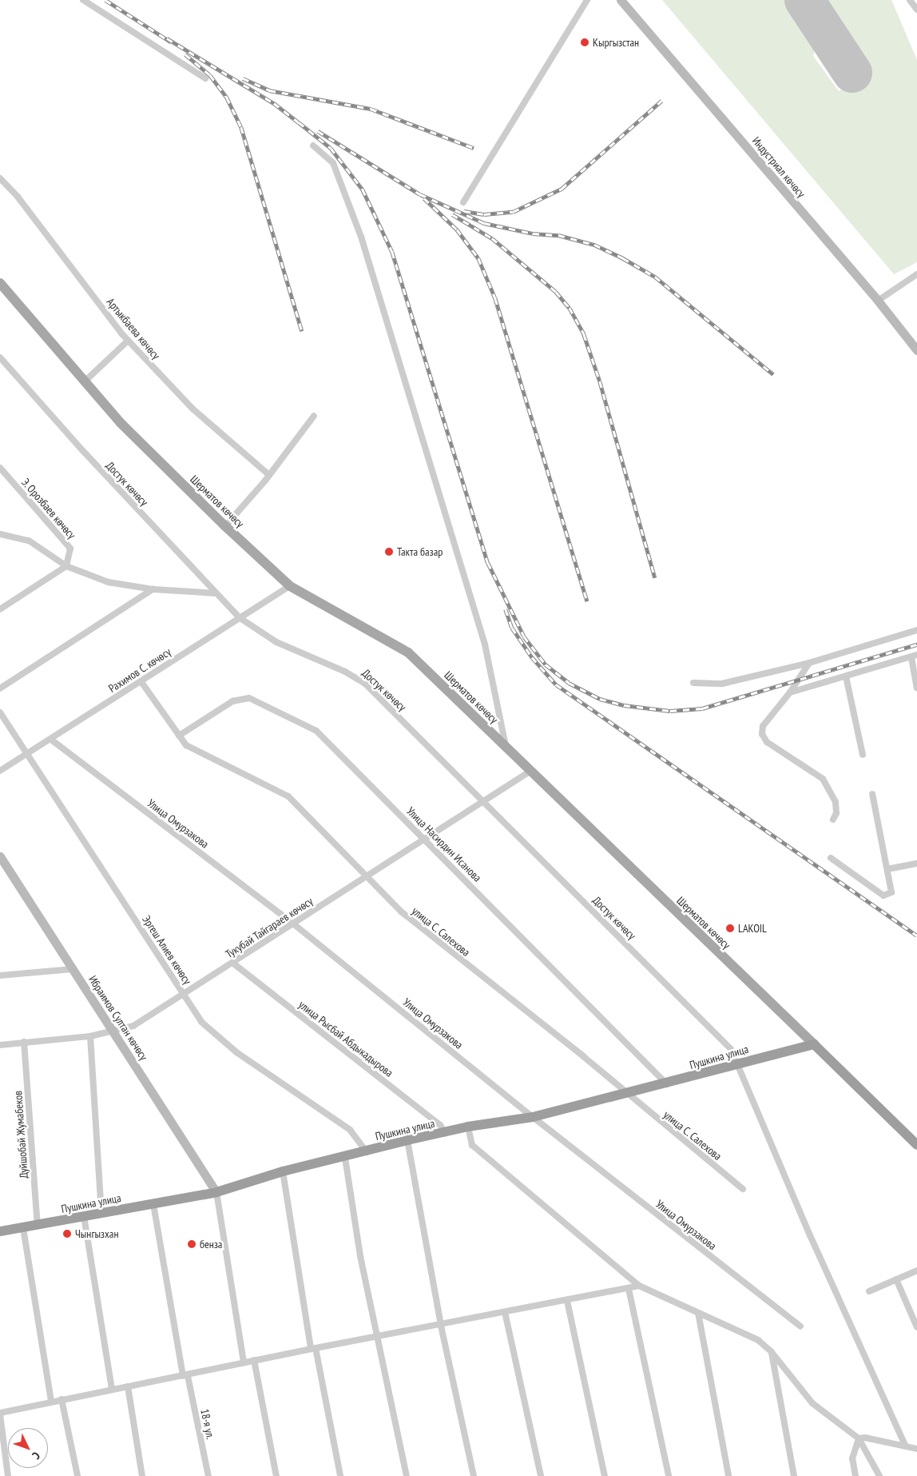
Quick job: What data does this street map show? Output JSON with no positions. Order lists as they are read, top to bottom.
{
  "streets": {
    "highway": ["Шерматов көчөсү", "Пушкина улица"],
    "main road": ["Индустриал көчөсү", "Ибраимов Султан көчөсү"],
    "street": [
      "Артыкбаева көчөсү",
      "Достук көчөсү",
      "Э. Орозбаев көчөсү",
      "Рахимов С. көчөсү",
      "Улица Омурзакова",
      "Улица Насирдин Исанова",
      "Тукубай Тайгараев көчөсү",
      "улица С. Салехова",
      "Эргеш Алиев көчөсү",
      "улица Рысбай Абдыкадырова",
      "Дуйшобай Жумабеков",
      "18-я ул."
    ]
  },
  "crossings": [
    ["Достук көчөсү", "Рахимов С. көчөсү"],
    ["Достук көчөсү", "Тукубай Тайгараев көчөсү"],
    ["Достук көчөсү", "Пушкина улица"],
    ["Шерматов көчөсү", "Рахимов С. көчөсү"],
    ["Шерматов көчөсү", "Тукубай Тайгараев көчөсү"],
    ["Шерматов көчөсү", "Пушкина улица"],
    ["Рахимов С. көчөсү", "Улица Омурзакова"],
    ["Рахимов С. көчөсү", "улица С. Салехова"],
    ["Рахимов С. көчөсү", "Эргеш Алиев көчөсү"],
    ["Улица Омурзакова", "Тукубай Тайгараев көчөсү"],
    ["Улица Омурзакова", "Пушкина улица"],
    ["Улица Насирдин Исанова", "Тукубай Тайгараев көчөсү"],
    ["Улица Насирдин Исанова", "улица С. Салехова"],
    ["Улица Насирдин Исанова", "Пушкина улица"],
    ["Тукубай Тайгараев көчөсү", "улица С. Салехова"],
    ["Тукубай Тайгараев көчөсү", "Эргеш Алиев көчөсү"],
    ["Тукубай Тайгараев көчөсү", "Ибраимов Султан көчөсү"],
    ["Тукубай Тайгараев көчөсү", "улица Рысбай Абдыкадырова"],
    ["Тукубай Тайгараев көчөсү", "Дуйшобай Жумабеков"],
    ["улица С. Салехова", "Пушкина улица"],
    ["Эргеш Алиев көчөсү", "Пушкина улица"],
    ["Ибраимов Султан көчөсү", "Пушкина улица"],
    ["улица Рысбай Абдыкадырова", "Пушкина улица"],
    ["Пушкина улица", "Дуйшобай Жумабеков"],
    ["Пушкина улица", "18-я ул."]
  ],
  "places": [
    "Кыргызстан",
    "Такта базар",
    "LAKOIL",
    "Чынгызхан",
    "бенза"
  ],
  "north": "bottom right"
}
